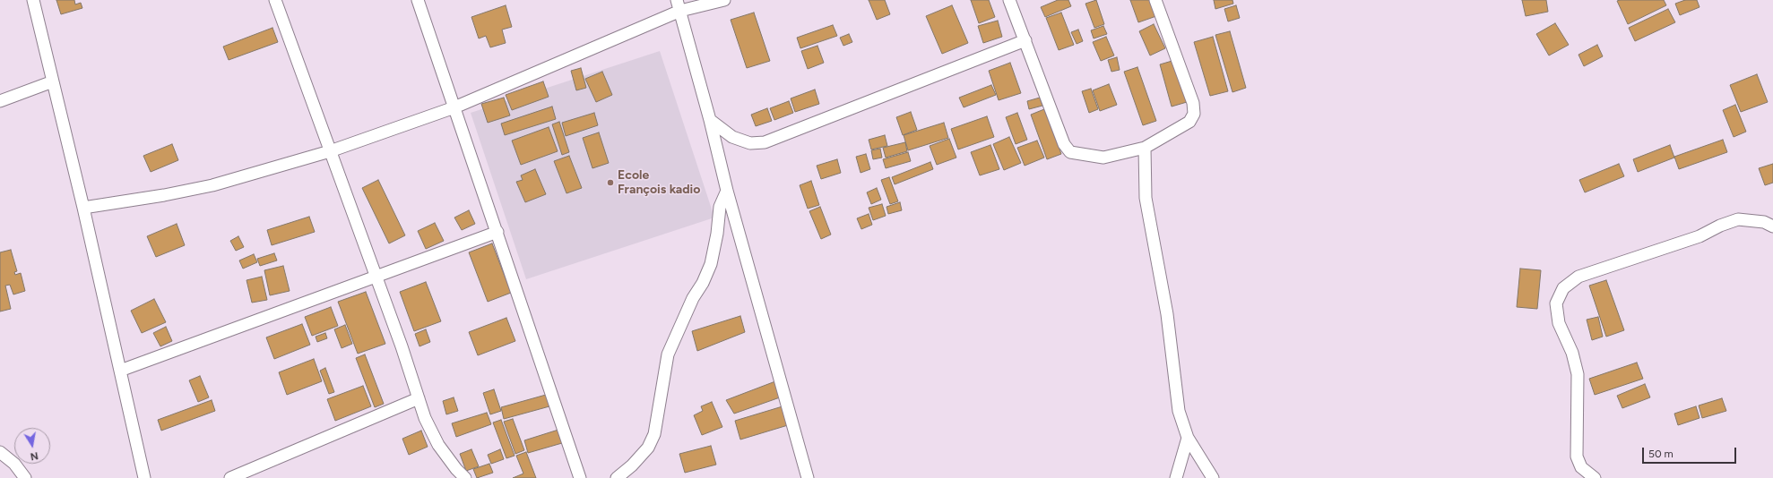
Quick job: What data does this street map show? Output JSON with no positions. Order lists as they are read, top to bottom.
{
  "places": ["Ecole François kadio"],
  "scale_bar": "50 m",
  "north": "bottom"
}
